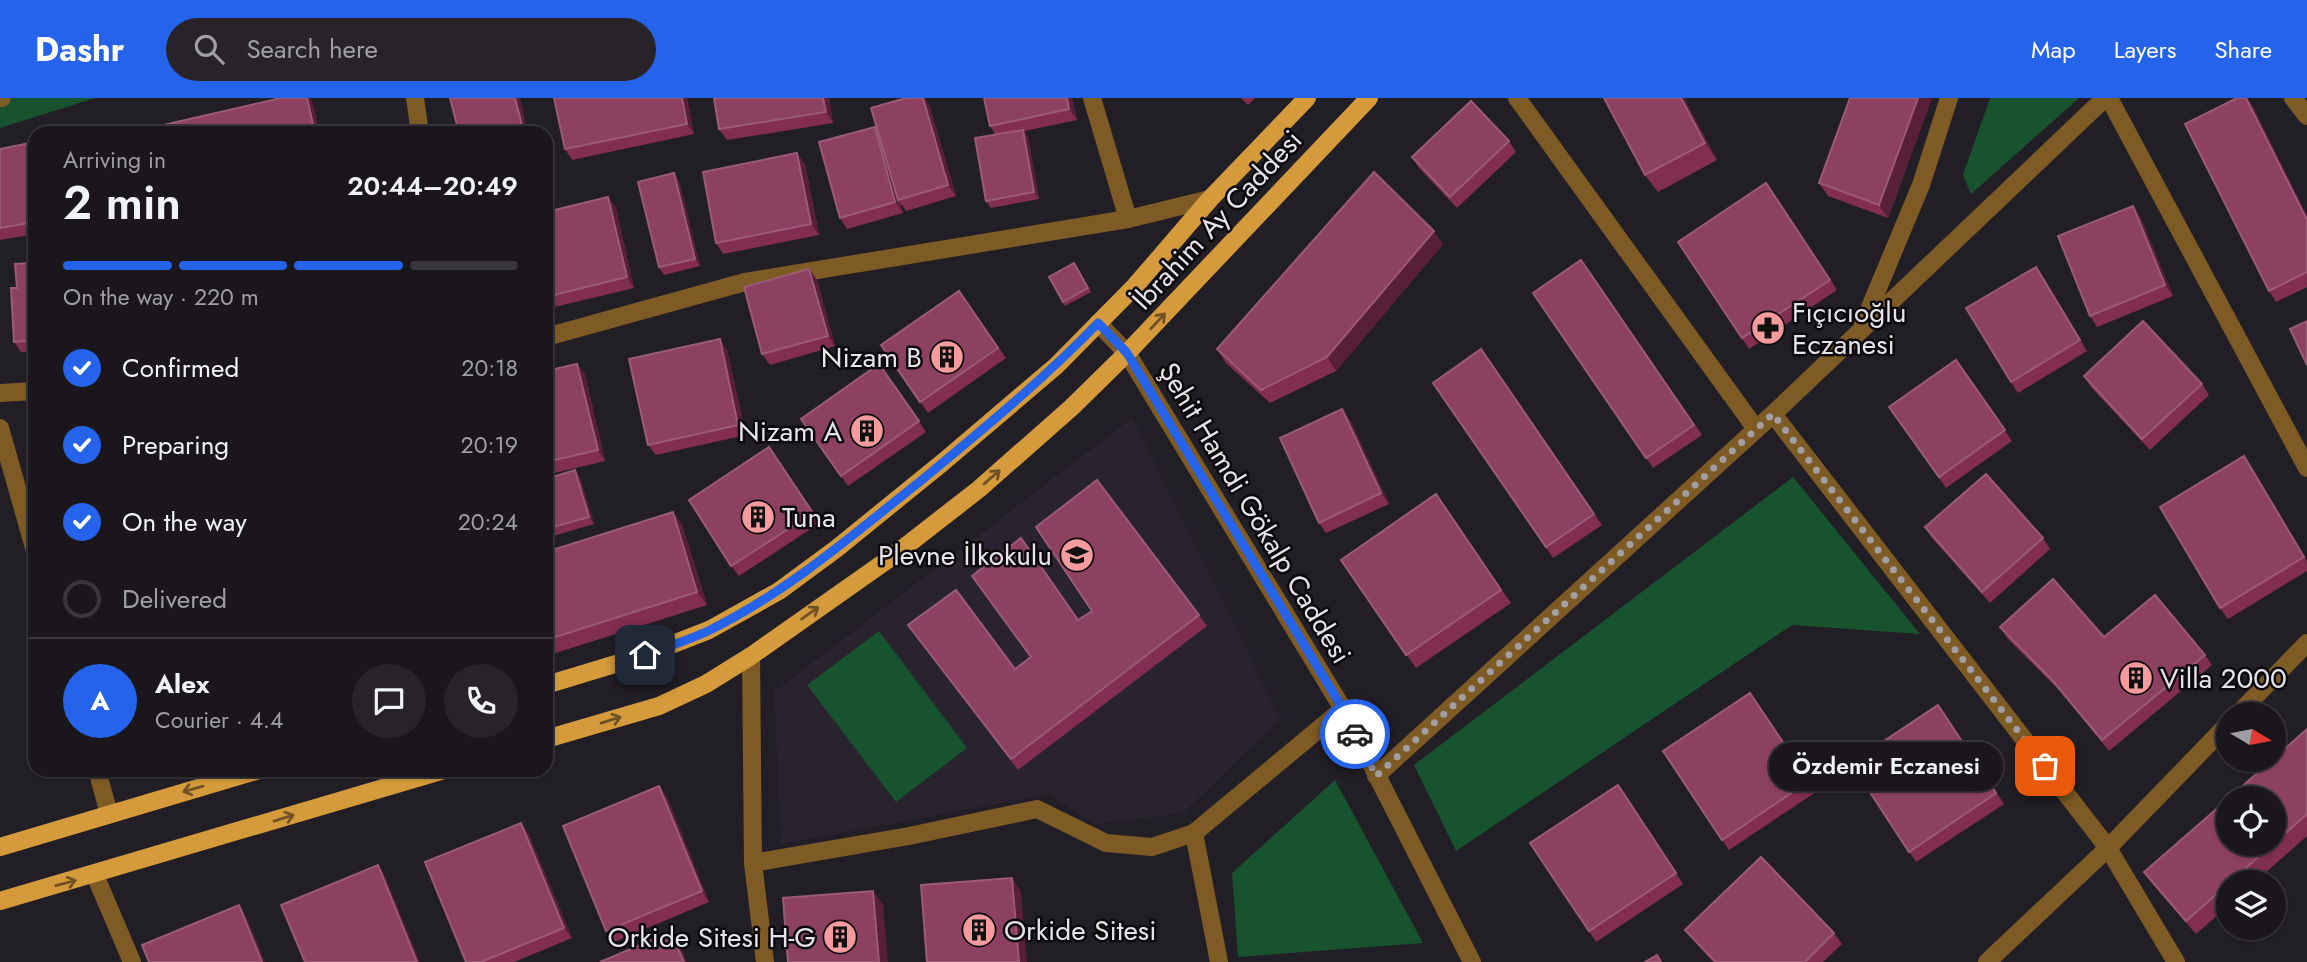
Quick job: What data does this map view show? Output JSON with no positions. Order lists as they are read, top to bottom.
{
  "streets": {
    "main road": ["İbrahim Ay Caddesi"],
    "street": ["Şehit Hamdi Gökalp Caddesi"]
  },
  "crossings": [
    ["İbrahim Ay Caddesi", "Şehit Hamdi Gökalp Caddesi"]
  ],
  "places": {
    "pharmacy": ["Fıçıcıoğlu Eczanesi"],
    "building": [
      "Nizam B",
      "Nizam A",
      "Tuna",
      "Villa 2000",
      "Orkide Sitesi",
      "Orkide Sitesi H-G"
    ],
    "school or university": ["Plevne İlkokulu"],
    "other": ["Özdemir Eczanesi"]
  },
  "north": "right",
  "page": {
    "header": "Dashr",
    "search": "Search here",
    "nav": ["Map", "Layers", "Share"],
    "heading": ["2 min", "Arriving in", "20:44–20:49"],
    "panel": ["Alex", "Courier · 4.4"],
    "bar": "On the way · 220 m",
    "list": [
      ["Confirmed", "20:18"],
      ["Preparing", "20:19"],
      ["On the way", "20:24"],
      "Delivered"
    ],
    "round": "A",
    "bubble": "Özdemir Eczanesi"
  }
}
